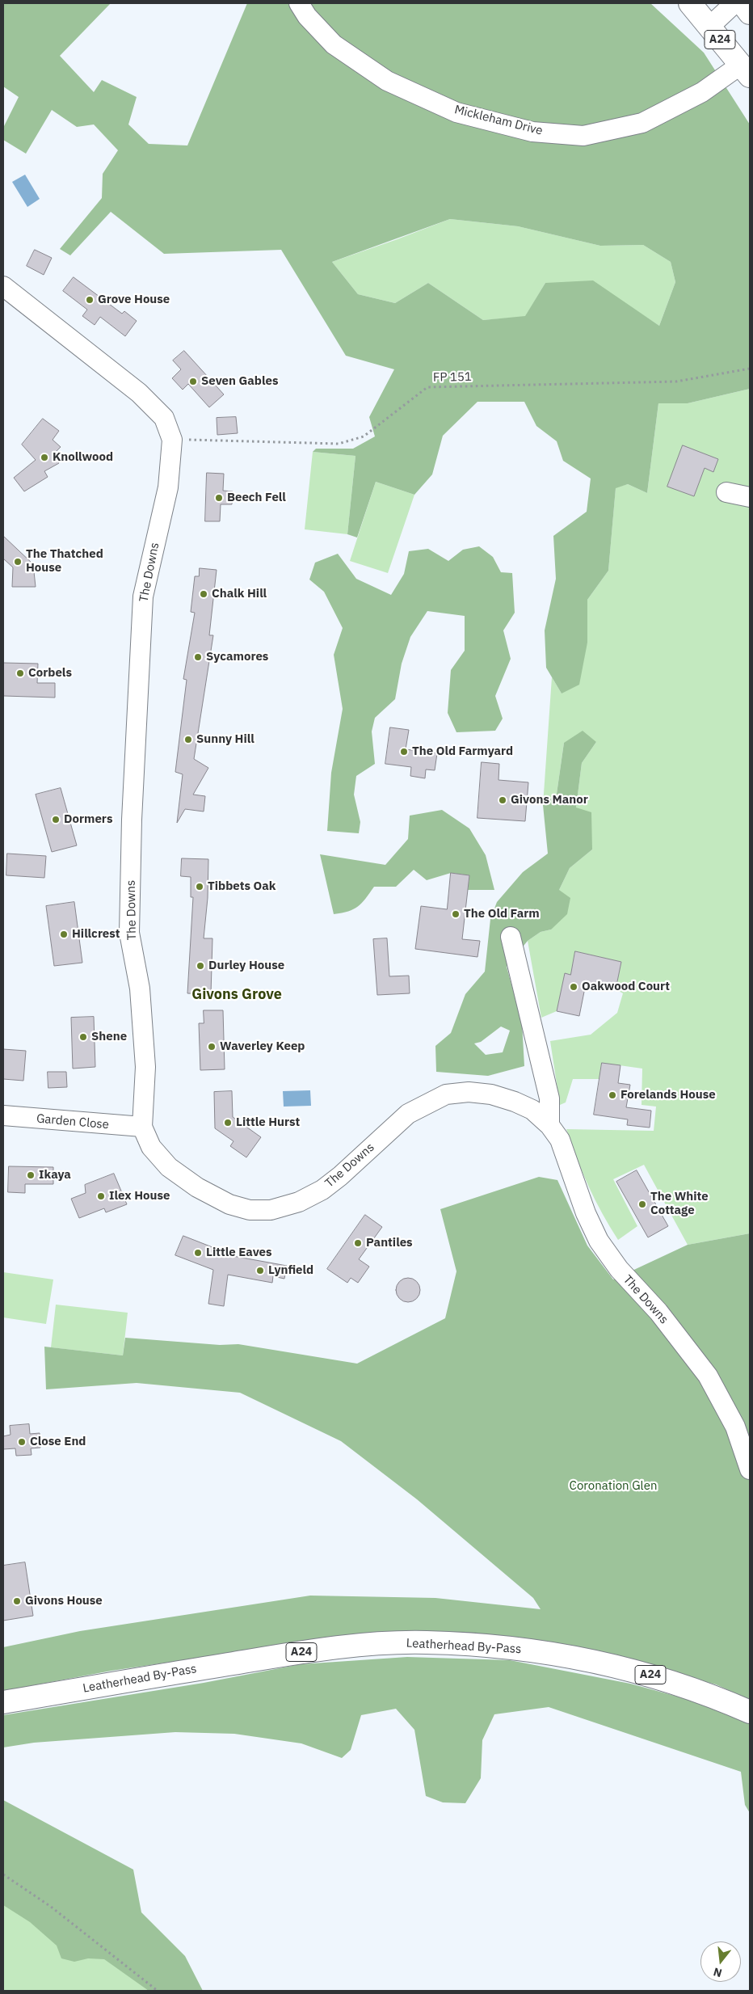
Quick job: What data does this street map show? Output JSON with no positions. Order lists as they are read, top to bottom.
{
  "streets": {
    "highway": ["A24", "Leatherhead By-Pass"],
    "street": ["Mickleham Drive", "The Downs", "Garden Close"],
    "path": ["FP 151"]
  },
  "crossings": [
    ["A24", "Mickleham Drive"],
    ["FP 151", "The Downs"],
    ["The Downs", "Garden Close"]
  ],
  "districts": ["Givons Grove"],
  "parks": ["Coronation Glen"],
  "places": [
    "Grove House",
    "Seven Gables",
    "Knollwood",
    "Beech Fell",
    "The Thatched House",
    "Chalk Hill",
    "Sycamores",
    "Corbels",
    "Sunny Hill",
    "The Old Farmyard",
    "Givons Manor",
    "Dormers",
    "Tibbets Oak",
    "The Old Farm",
    "Hillcrest",
    "Durley House",
    "Oakwood Court",
    "Shene",
    "Waverley Keep",
    "Forelands House",
    "Little Hurst",
    "Ikaya",
    "Ilex House",
    "The White Cottage",
    "Pantiles",
    "Little Eaves",
    "Lynfield",
    "Close End",
    "Givons House"
  ],
  "north": "bottom"
}
